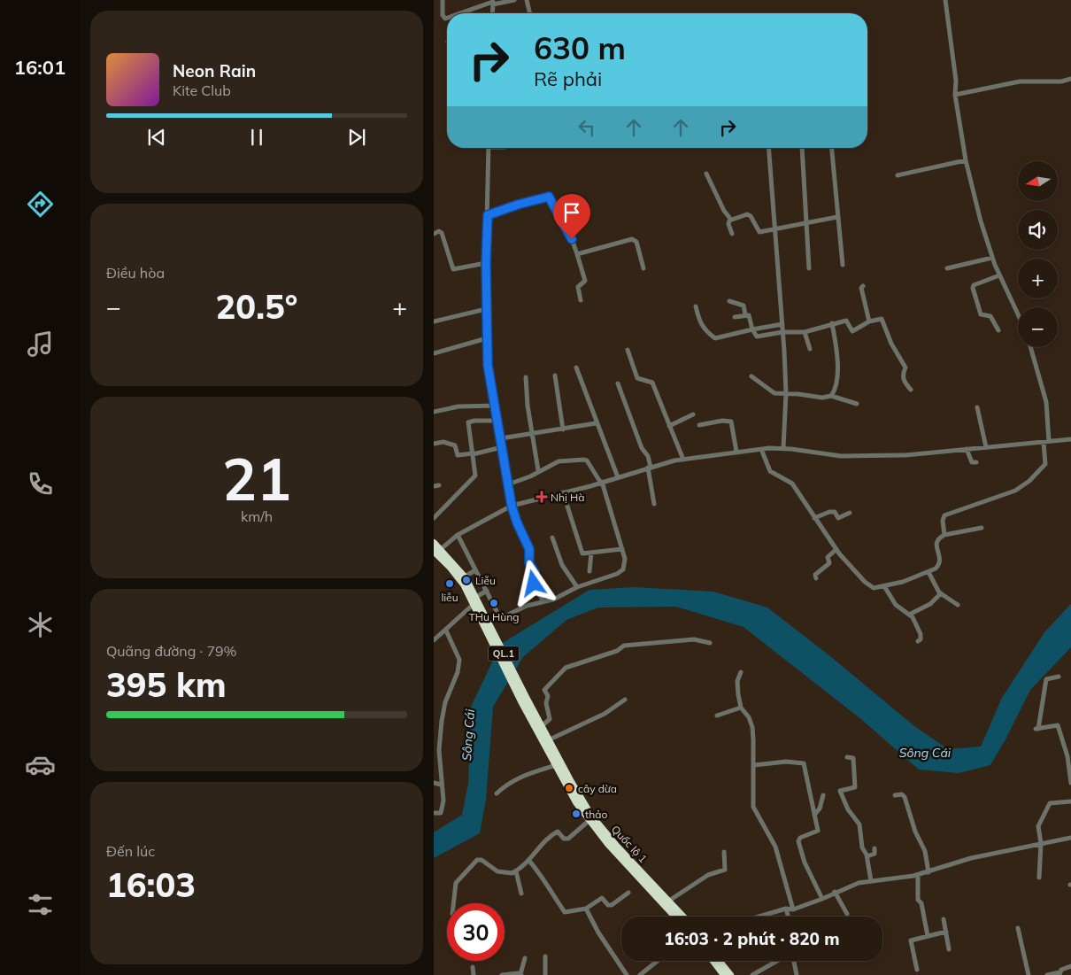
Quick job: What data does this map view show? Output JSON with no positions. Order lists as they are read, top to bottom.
{
  "streets": {
    "highway": ["QL.1", "Quốc lộ 1"]
  },
  "crossings": [
    ["QL.1", "Quốc lộ 1"]
  ],
  "water": ["Sông Cái"],
  "places": {
    "health": ["Nhị Hà"],
    "other": [
      "Liễu",
      "liễu",
      "THu Hùng",
      "cây dừa",
      "thảo"
    ]
  },
  "north": "left",
  "page": {
    "tabs": "16:01",
    "turn": ["630 m", "Rẽ phải"],
    "song": ["Neon Rain", "Kite Club"],
    "map_buttons": ["+", "−"],
    "tile": [
      "Điều hòa",
      ["21", "km/h"],
      ["Quãng đường · 79%", "395 km"],
      ["Đến lúc", "16:03"]
    ],
    "heat": ["−", "20.5°", "+"],
    "limit": "30",
    "trip": "16:03 · 2 phút · 820 m"
  }
}
